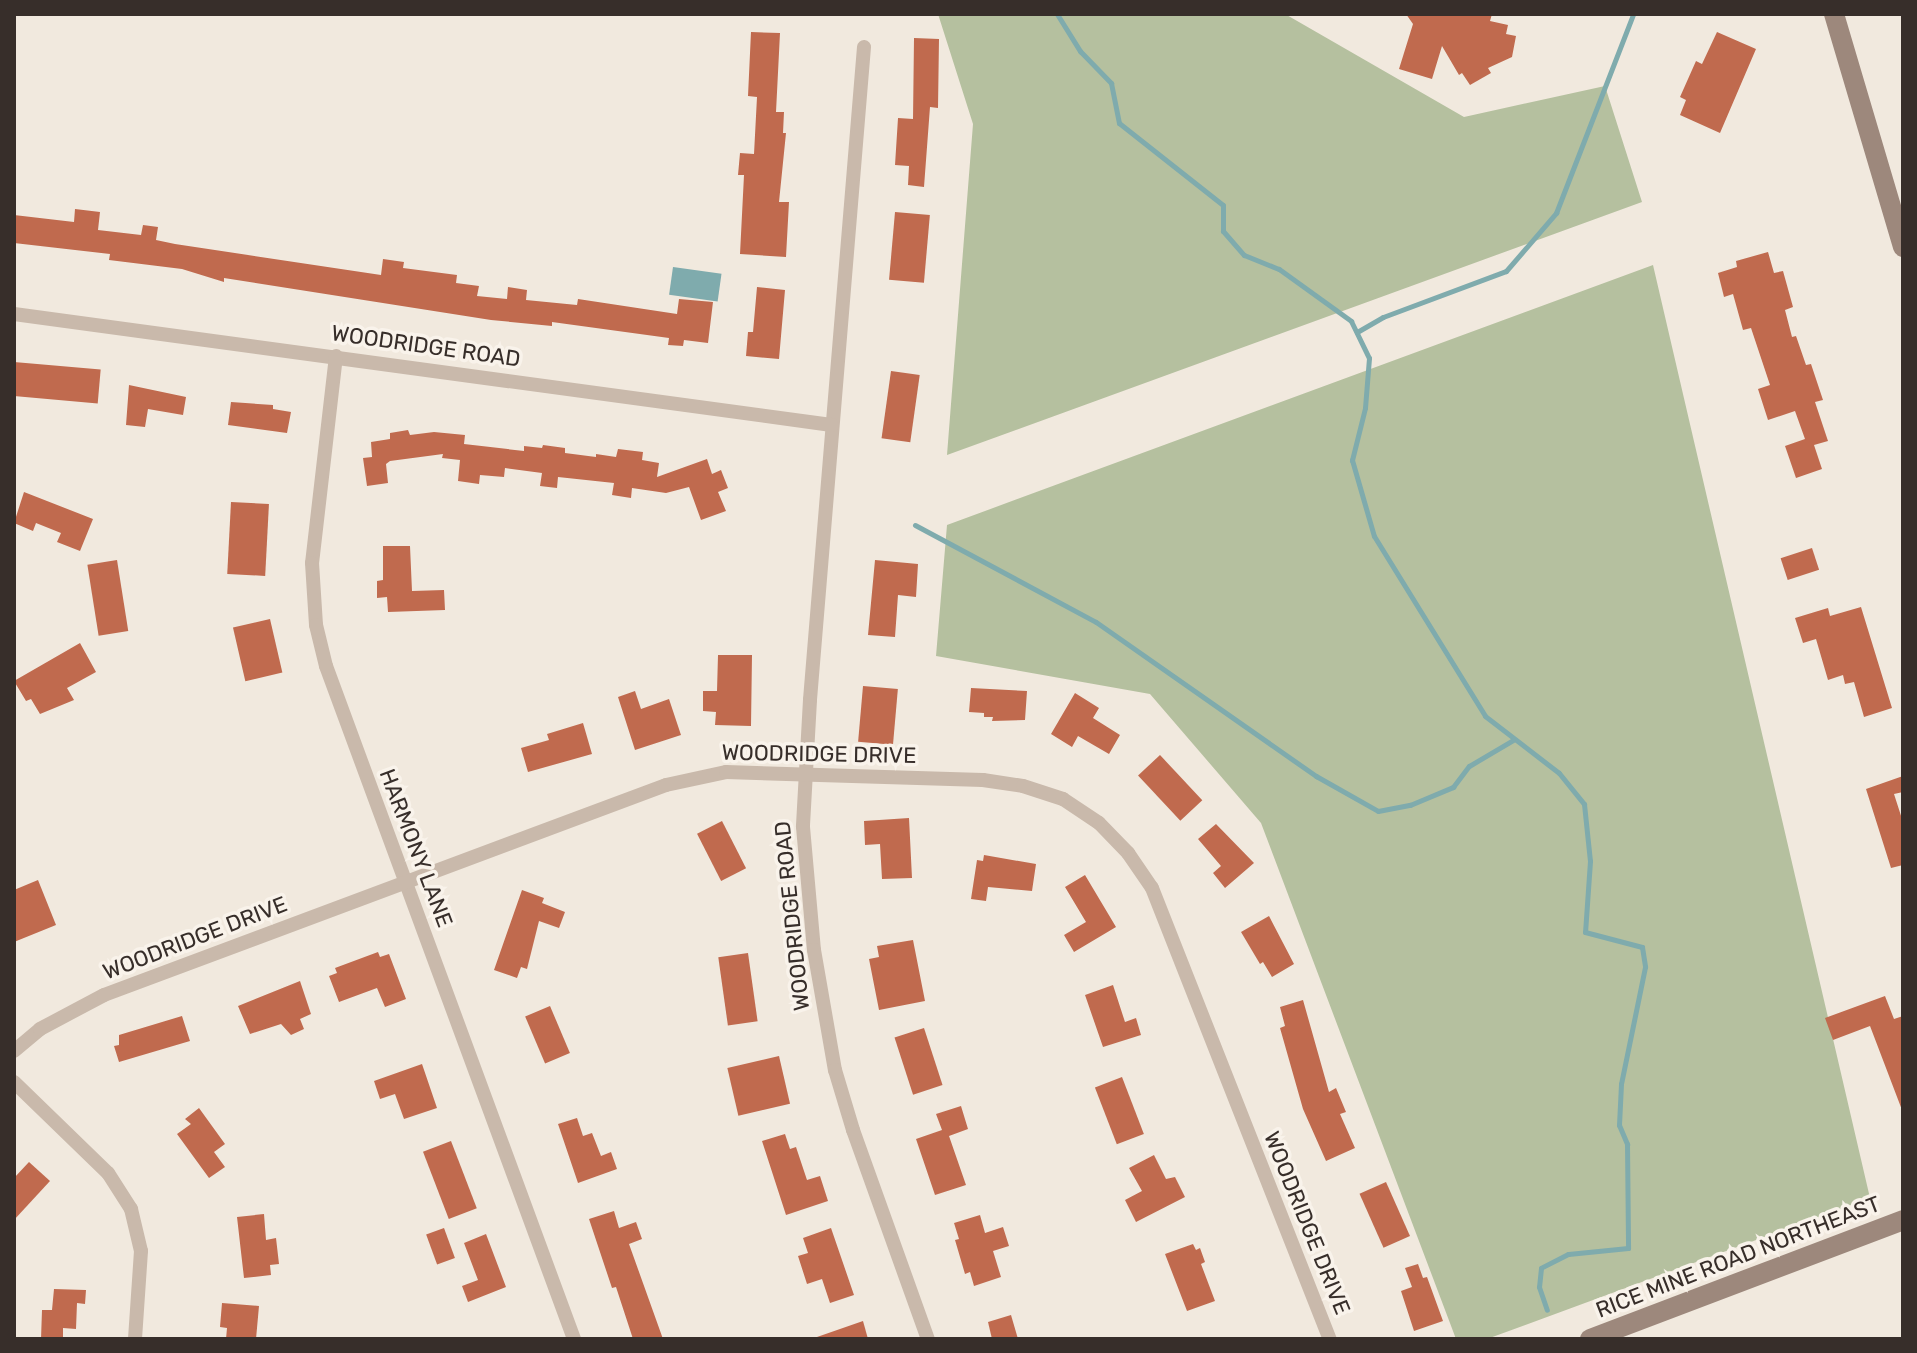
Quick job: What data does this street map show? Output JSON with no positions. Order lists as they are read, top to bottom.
{
  "streets": {
    "main road": ["RICE MINE ROAD NORTHEAST"],
    "street": ["WOODRIDGE ROAD", "WOODRIDGE DRIVE", "HARMONY LANE"]
  },
  "crossings": [
    ["WOODRIDGE ROAD", "WOODRIDGE DRIVE"],
    ["WOODRIDGE ROAD", "HARMONY LANE"],
    ["WOODRIDGE DRIVE", "HARMONY LANE"]
  ]
}
